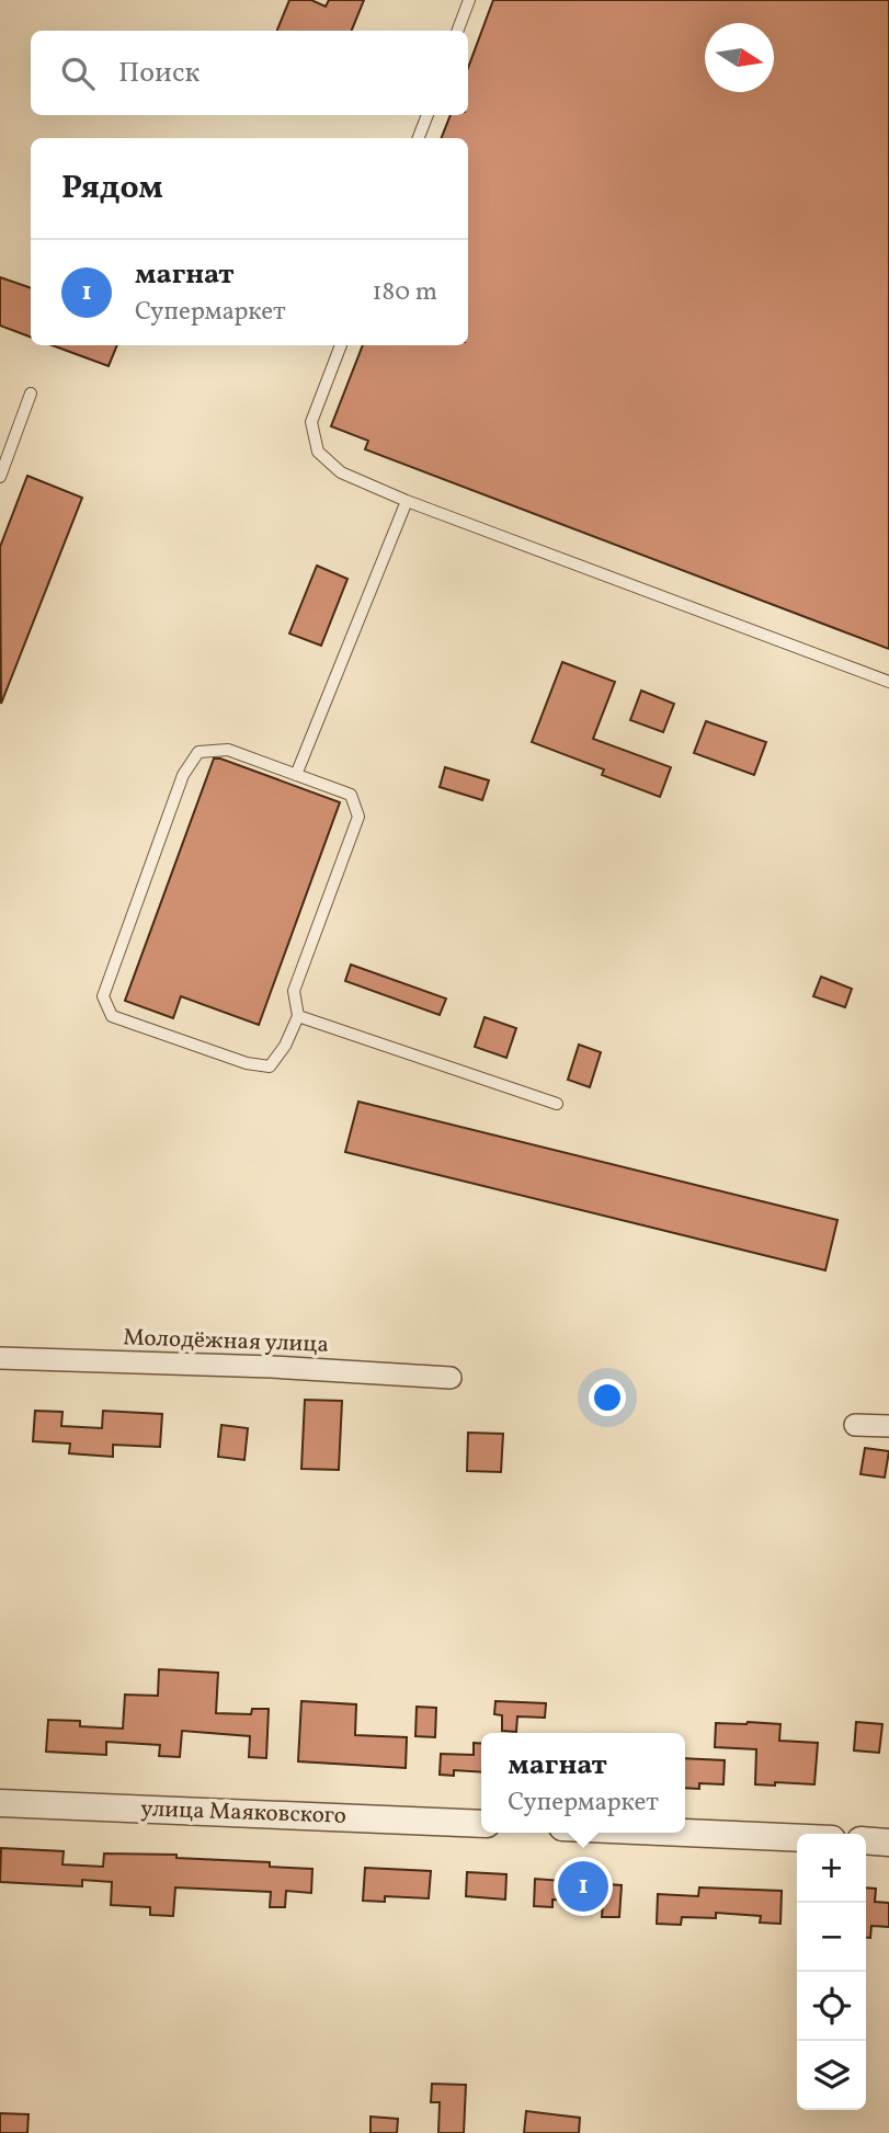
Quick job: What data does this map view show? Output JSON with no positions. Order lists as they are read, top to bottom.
{
  "streets": {
    "street": ["Молодёжная улица", "улица Маяковского"]
  },
  "north": "right",
  "page": {
    "search": "Поиск",
    "heading": "Рядом",
    "list": [
      {
        "mark": "1",
        "name": "магнат",
        "note": "Супермаркет",
        "value": "180 m"
      }
    ],
    "popup": ["магнат", "Супермаркет"],
    "map_buttons": ["+", "−"],
    "pins": "1"
  }
}
